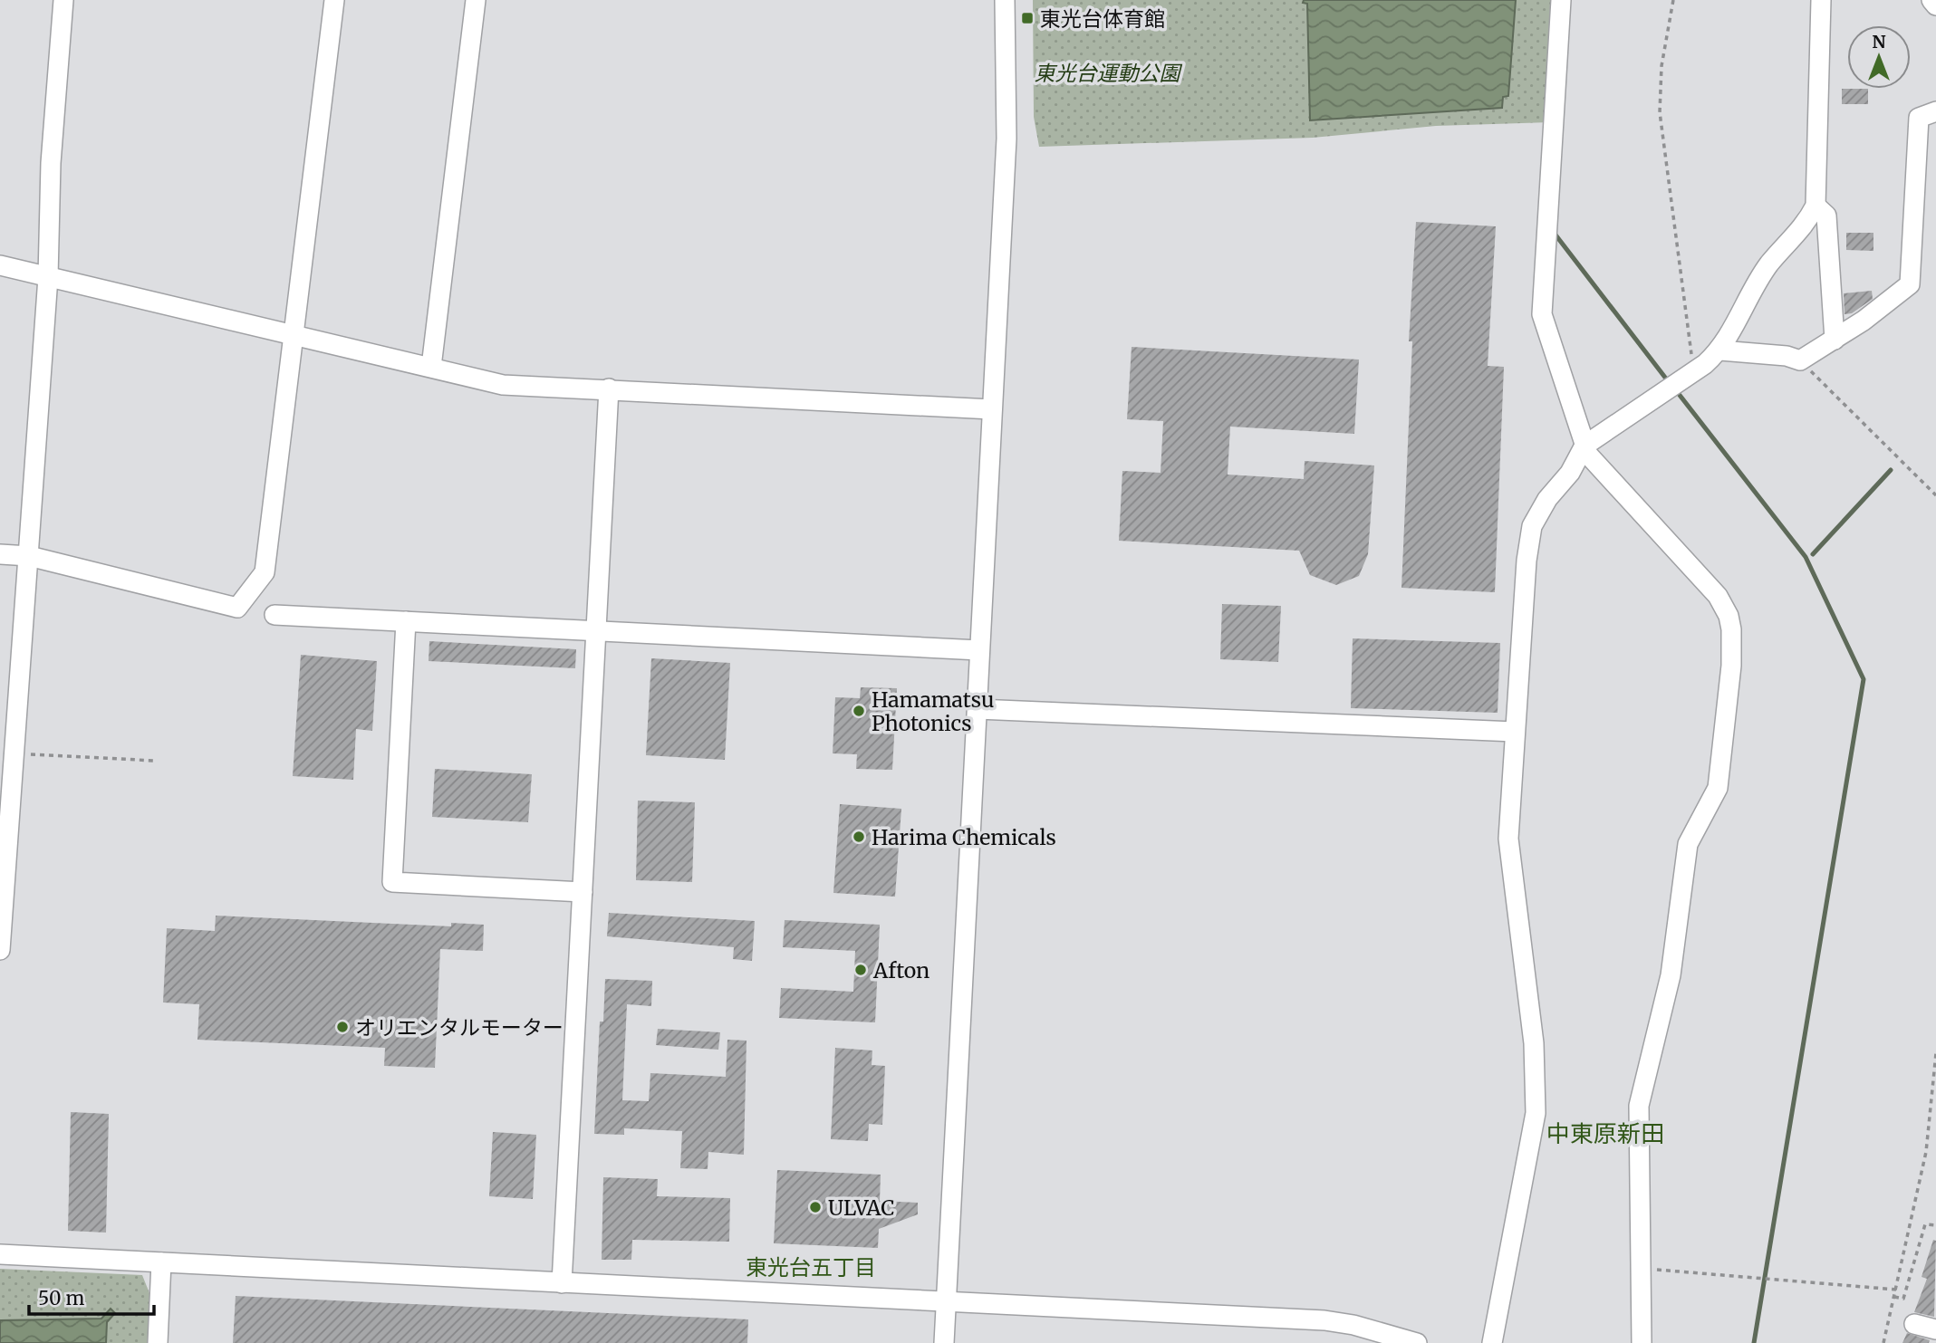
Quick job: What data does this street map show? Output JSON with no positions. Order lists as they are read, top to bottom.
{
  "districts": ["中東原新田", "東光台五丁目"],
  "parks": ["東光台運動公園"],
  "places": {
    "transit": ["東光台体育館"],
    "other": [
      "Hamamatsu Photonics",
      "Harima Chemicals",
      "Afton",
      "オリエンタルモーター",
      "ULVAC"
    ]
  },
  "scale_bar": "50 m",
  "north": "top"
}
